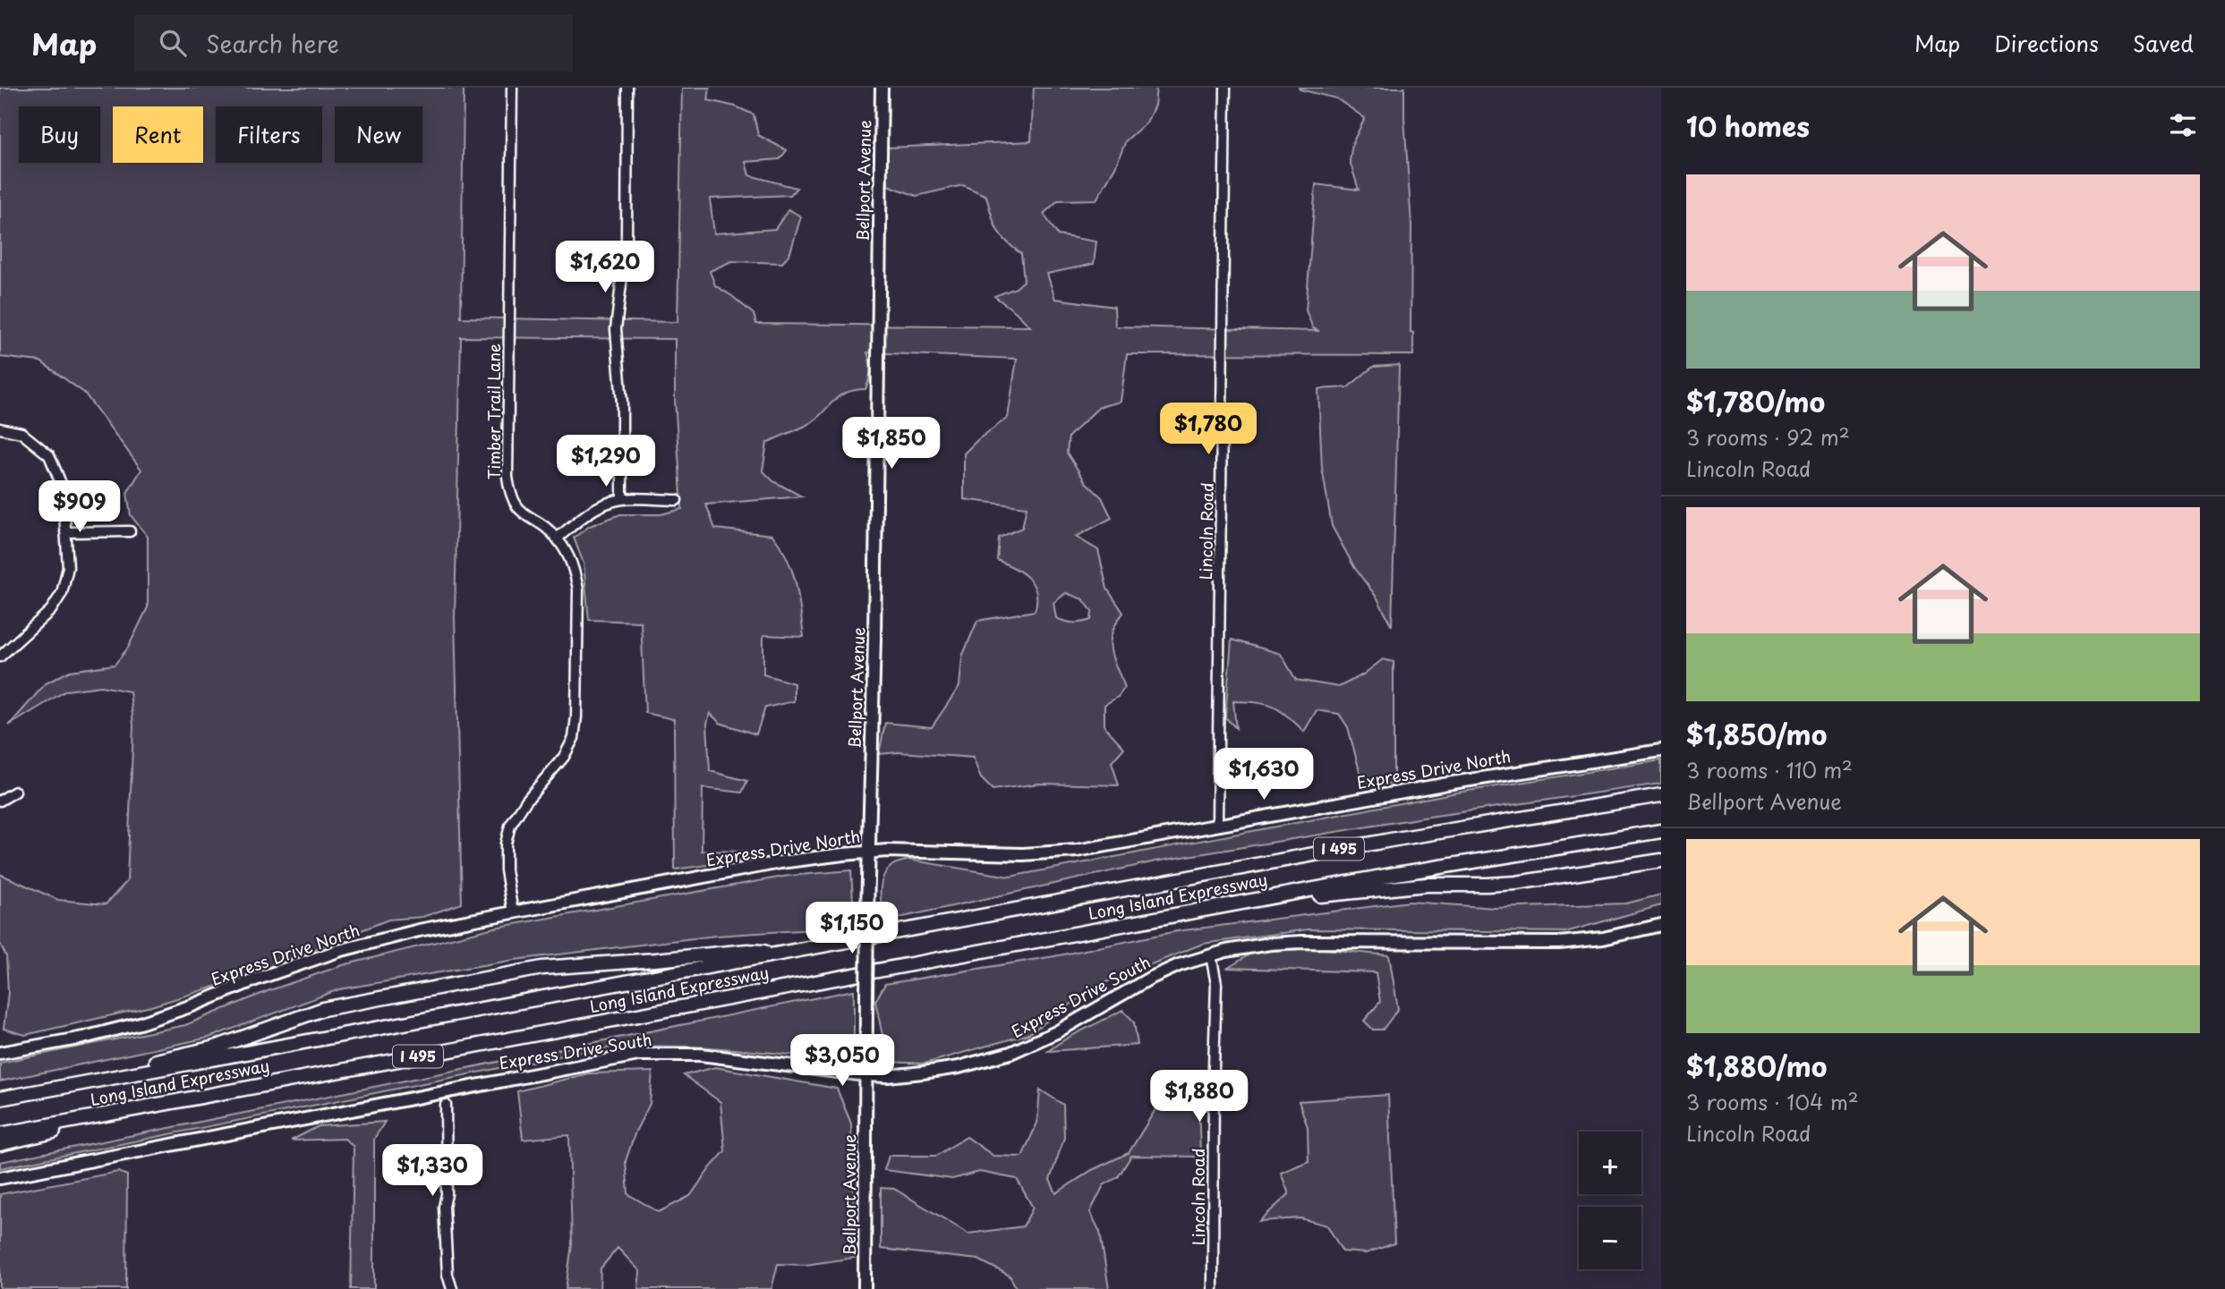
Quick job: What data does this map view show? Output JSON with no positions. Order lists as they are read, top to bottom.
{
  "streets": {
    "highway": ["I 495", "Long Island Expressway"],
    "main road": ["Bellport Avenue", "Express Drive North", "Express Drive South"],
    "street": ["Timber Trail Lane", "Lincoln Road"]
  },
  "crossings": [
    ["Bellport Avenue", "Express Drive North"],
    ["Bellport Avenue", "Express Drive South"],
    ["Timber Trail Lane", "Express Drive North"],
    ["Lincoln Road", "Express Drive North"],
    ["Lincoln Road", "Express Drive South"]
  ],
  "page": {
    "header": "Map",
    "search": "Search here",
    "nav": ["Map", "Directions", "Saved"],
    "heading": "10 homes",
    "chip": [
      "Buy",
      "Rent",
      "Filters",
      "New"
    ],
    "list": [
      {
        "name": "$1,780/mo",
        "note": "3 rooms · 92 m² · Lincoln Road"
      },
      {
        "name": "$1,850/mo",
        "note": "3 rooms · 110 m² · Bellport Avenue"
      },
      {
        "name": "$1,880/mo",
        "note": "3 rooms · 104 m² · Lincoln Road"
      }
    ],
    "price": [
      "$1,620",
      "$1,780",
      "$1,850",
      "$1,290",
      "$909",
      "$1,630",
      "$1,150",
      "$3,050",
      "$1,880",
      "$1,330"
    ],
    "map_buttons": ["+", "−"]
  }
}
